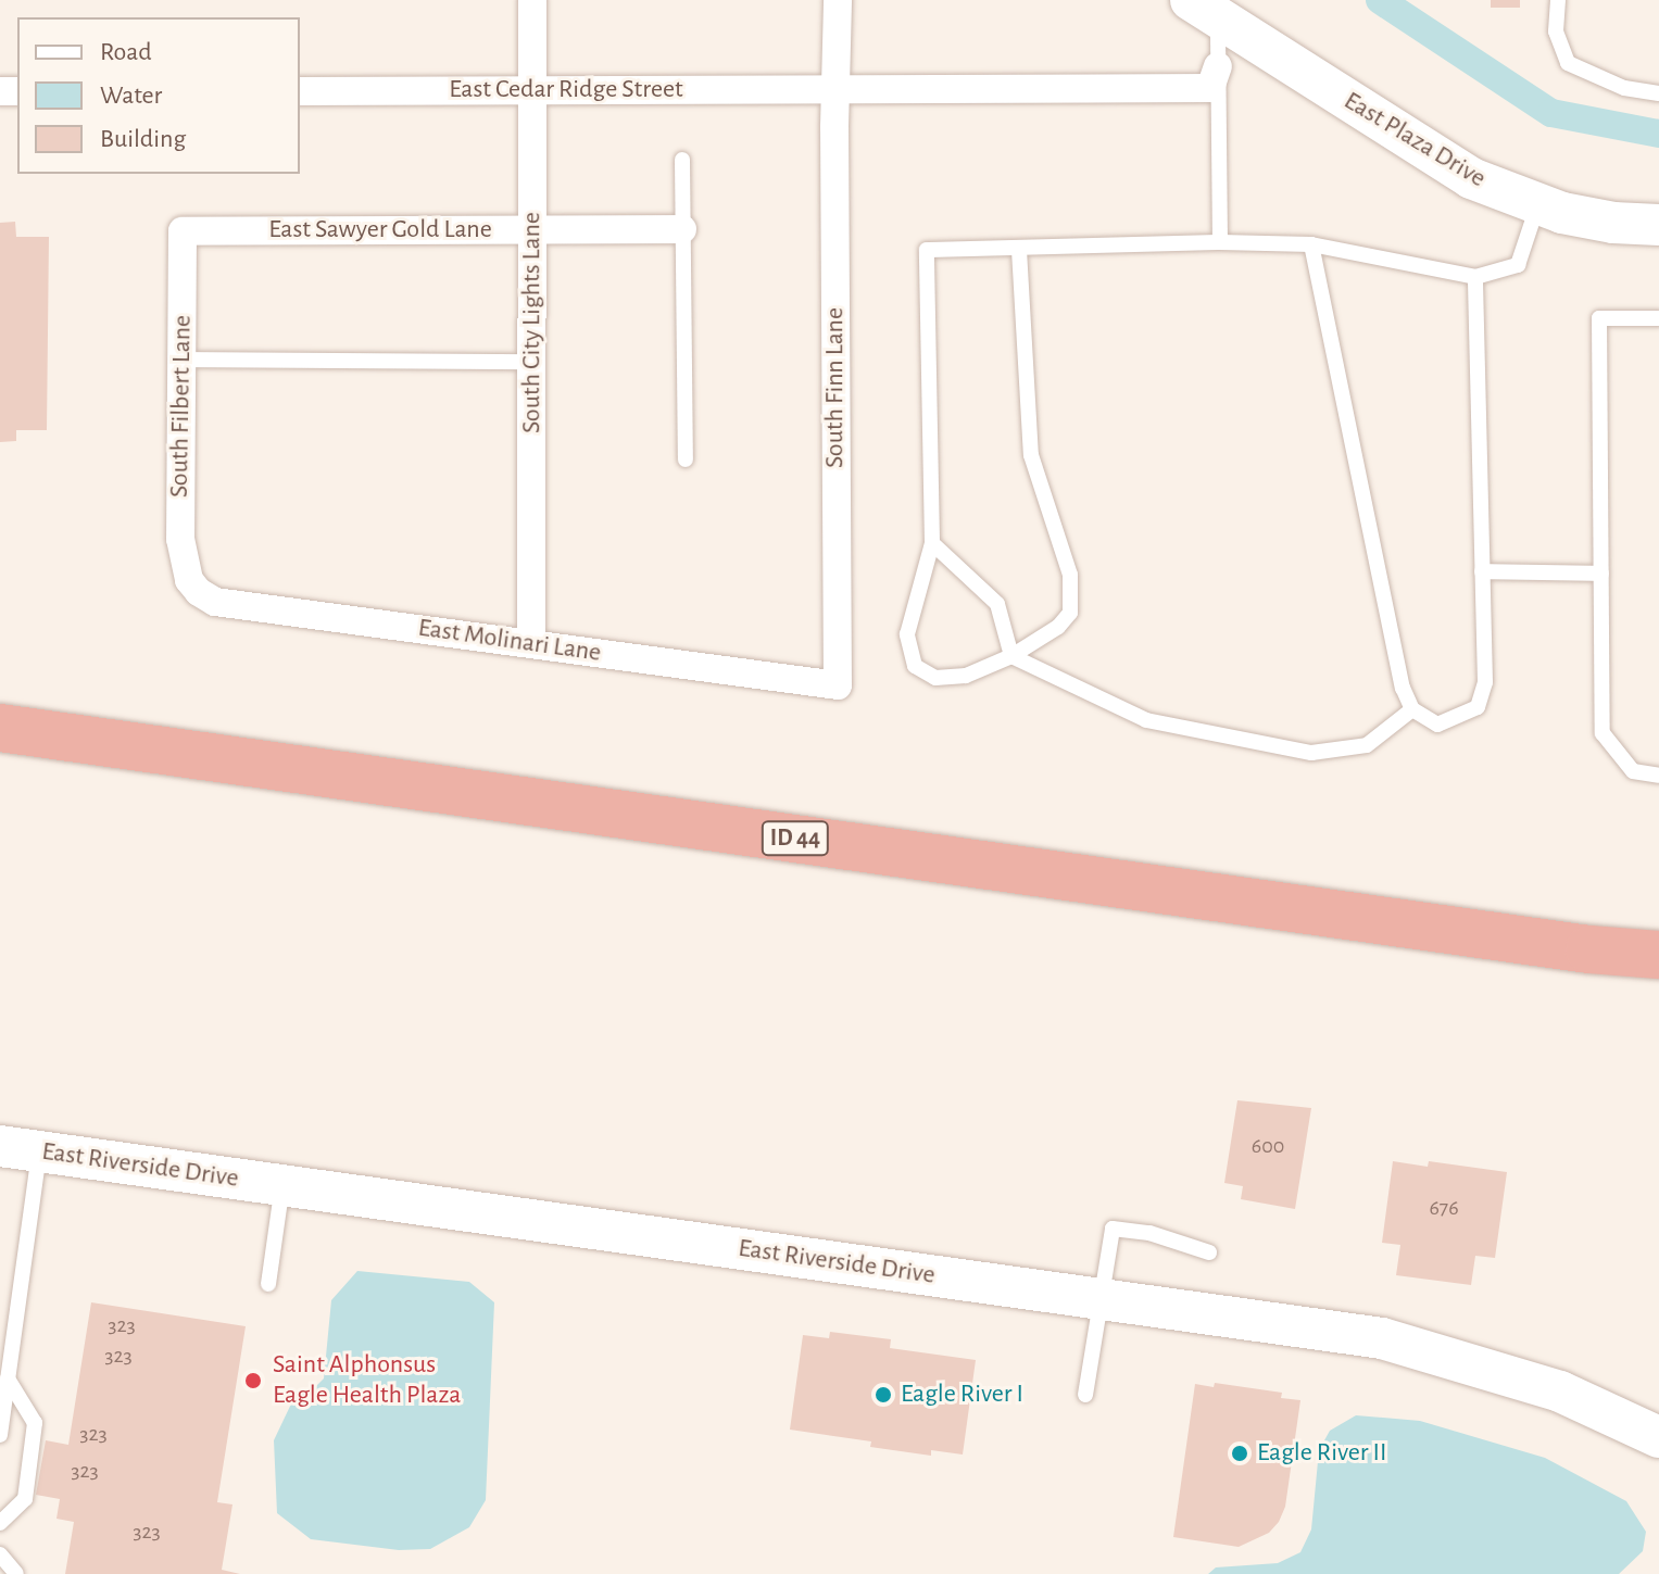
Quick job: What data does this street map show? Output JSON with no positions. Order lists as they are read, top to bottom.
{
  "streets": {
    "highway": ["ID 44"],
    "street": [
      "East Cedar Ridge Street",
      "East Plaza Drive",
      "East Sawyer Gold Lane",
      "South City Lights Lane",
      "South Finn Lane",
      "South Filbert Lane",
      "East Molinari Lane",
      "East Riverside Drive"
    ]
  },
  "crossings": [
    ["East Cedar Ridge Street", "South City Lights Lane"],
    ["East Cedar Ridge Street", "South Finn Lane"],
    ["East Sawyer Gold Lane", "South City Lights Lane"],
    ["East Sawyer Gold Lane", "South Filbert Lane"],
    ["South City Lights Lane", "East Molinari Lane"],
    ["South Finn Lane", "East Molinari Lane"],
    ["South Filbert Lane", "East Molinari Lane"]
  ],
  "places": ["Saint Alphonsus Eagle Health Plaza", "Eagle River I", "Eagle River II"],
  "house_numbers": [
    "600",
    "676",
    "323",
    "323",
    "323",
    "323",
    "323"
  ],
  "legend": ["Road", "Water", "Building"]
}
